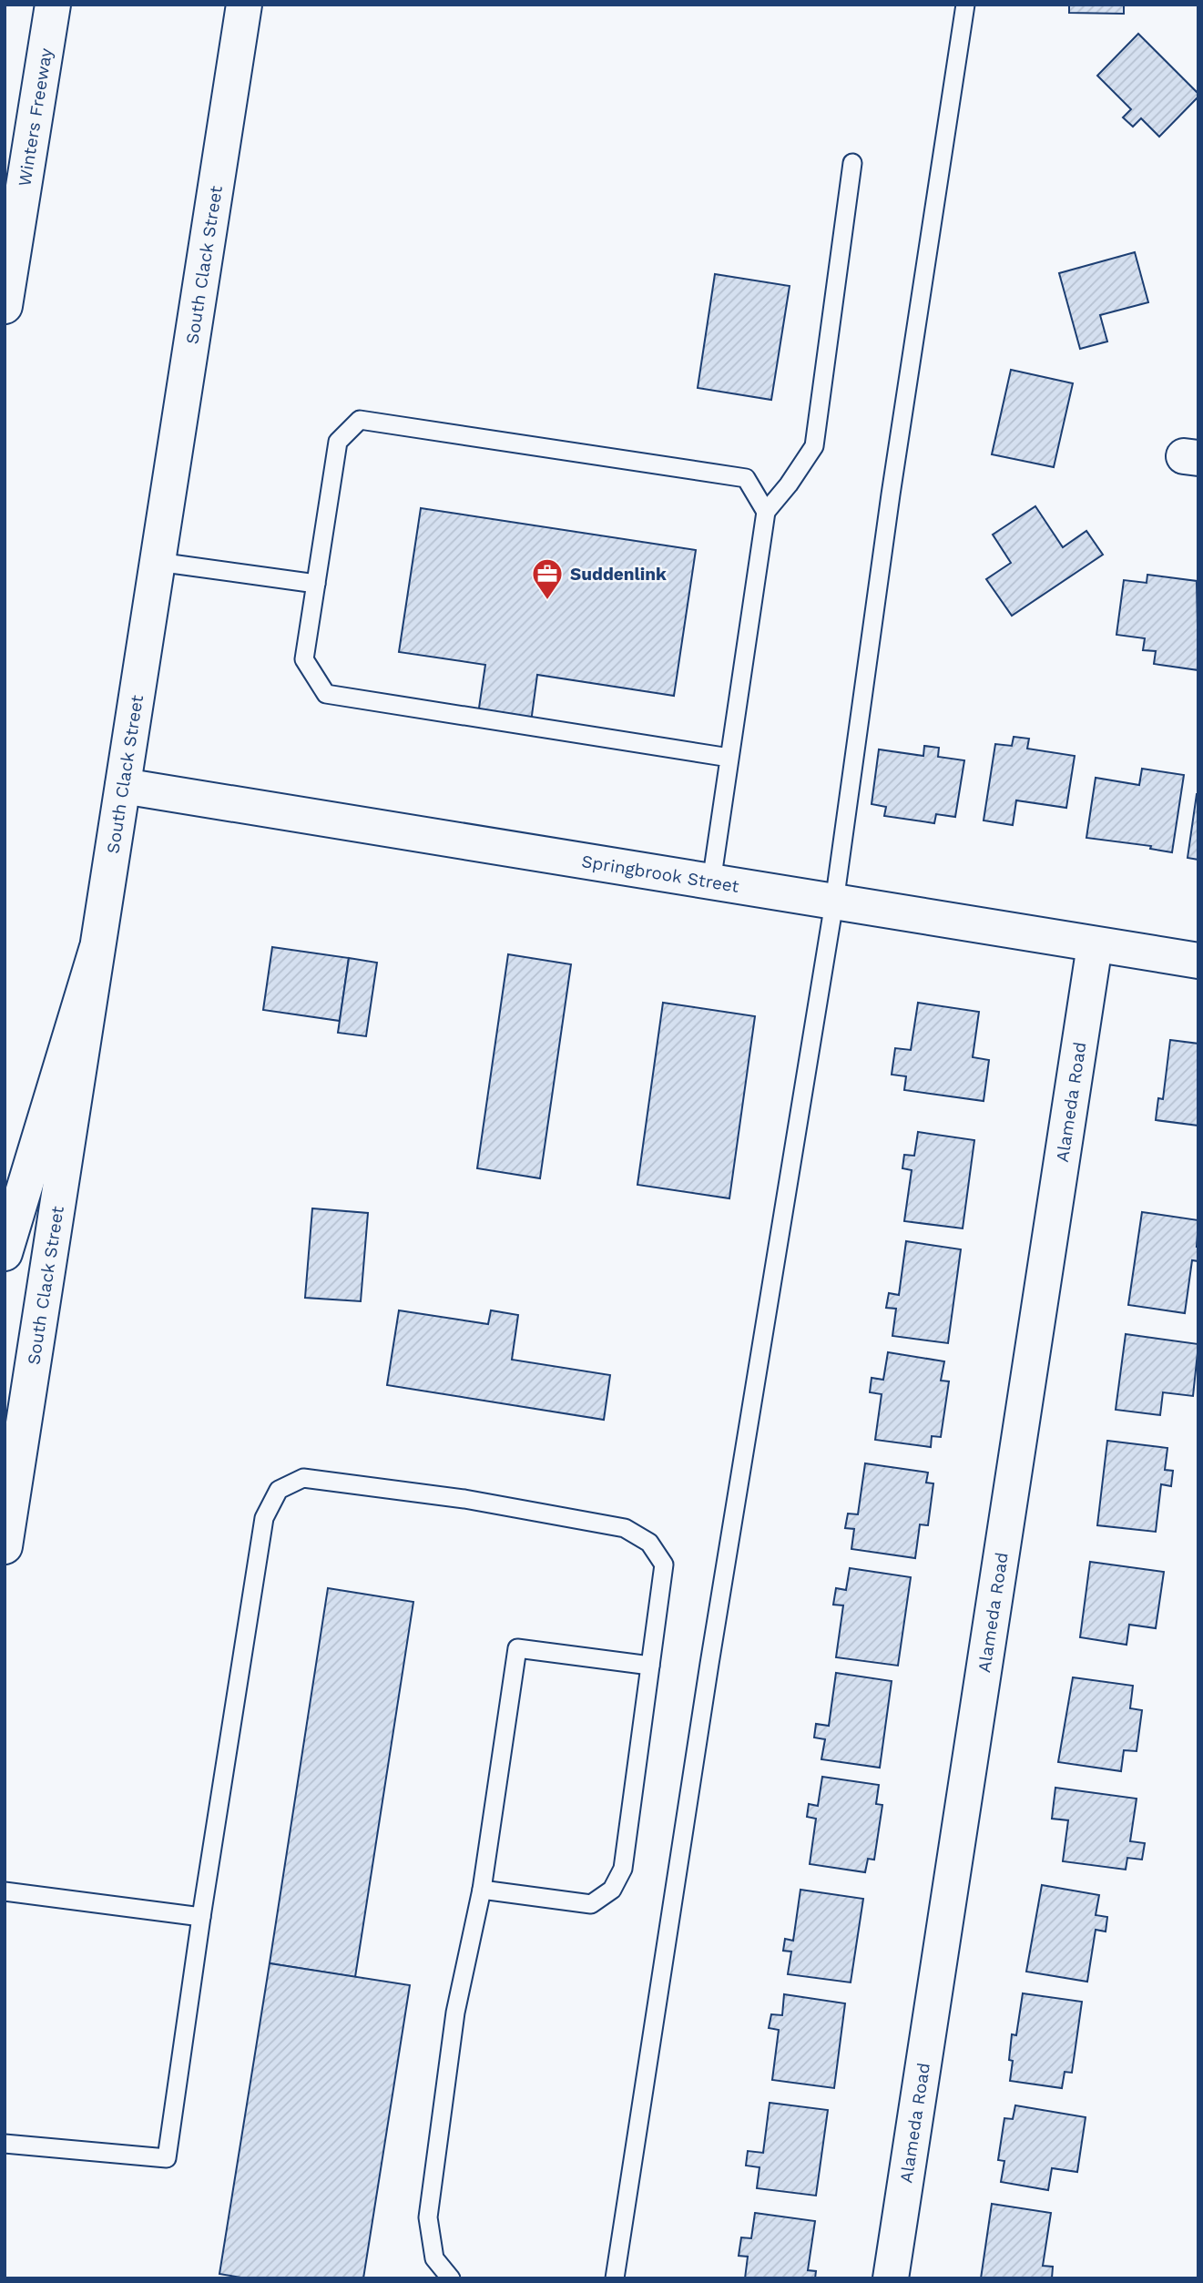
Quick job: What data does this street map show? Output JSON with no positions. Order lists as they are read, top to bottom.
{
  "streets": {
    "main road": [
      "Winters Freeway",
      "South Clack Street",
      "Springbrook Street",
      "Alameda Road"
    ]
  },
  "crossings": [
    ["South Clack Street", "Springbrook Street"],
    ["Springbrook Street", "Alameda Road"]
  ],
  "places": {
    "office": ["Suddenlink"]
  }
}
